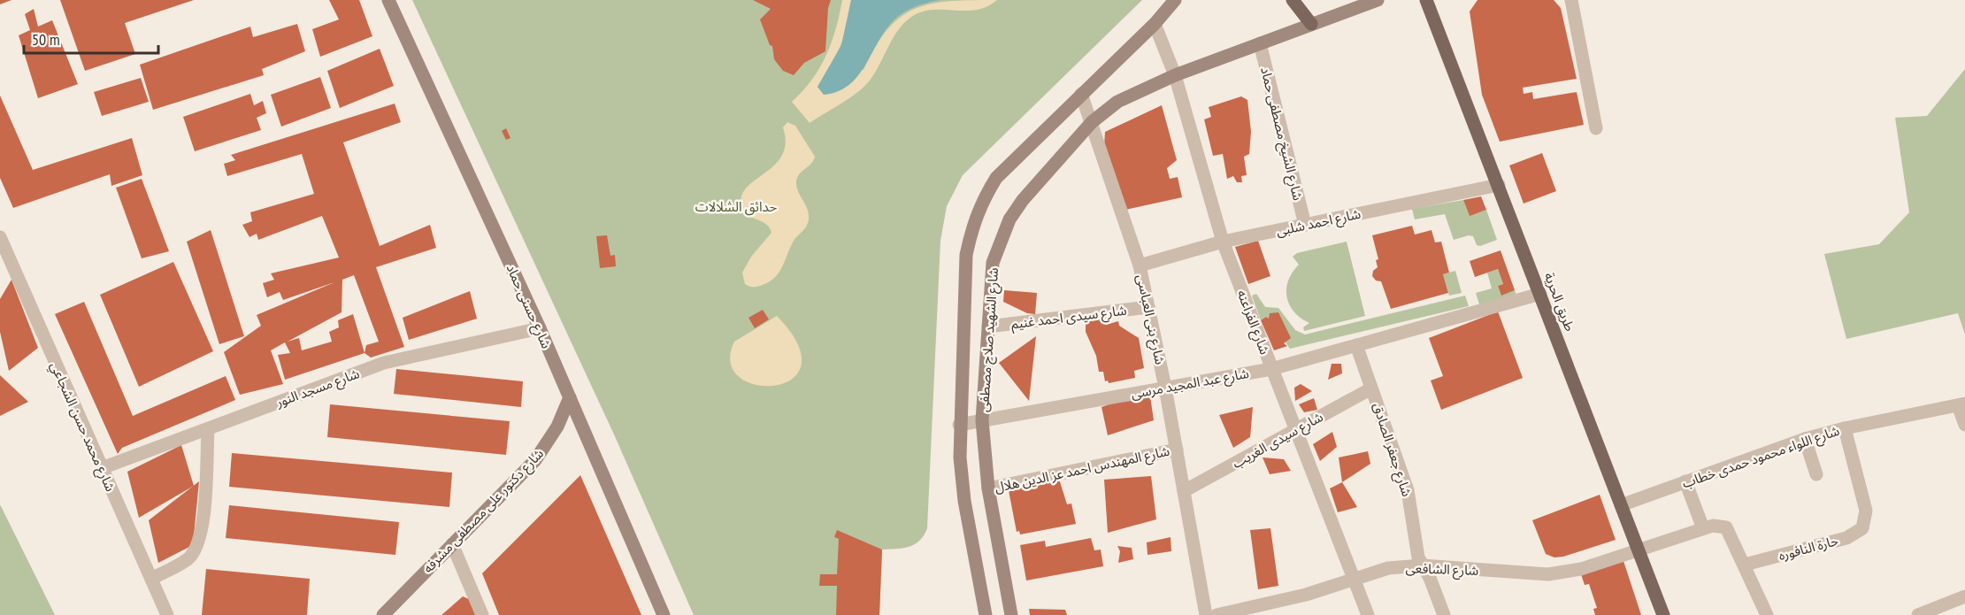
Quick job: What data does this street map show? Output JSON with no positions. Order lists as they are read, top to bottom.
{
  "streets": {
    "main road": [
      "طريق الحرية",
      "شارع حسنى حماد",
      "شارع الشهيد صلاح مصطفى",
      "شارع دكتور على مصطفى مشرفه"
    ],
    "street": [
      "شارع الشيخ مصطفى حماد",
      "شارع احمد شلبى",
      "شارع سيدى احمد غنيم",
      "شارع بنى العباسى",
      "شارع الفراعنه",
      "شارع عبد المجيد مرسى",
      "شارع مسجد النور",
      "شارع محمد حسن الشجاعي",
      "شارع سيدى الغريب",
      "شارع جعفر الصادق",
      "شارع اللواء محمود حمدى خطاب",
      "شارع المهندس احمد عز الدين هلال",
      "حارة النافوره",
      "شارع الشافعى"
    ]
  },
  "crossings": [
    ["شارع الشيخ مصطفى حماد", "شارع احمد شلبى"],
    ["شارع الشيخ مصطفى حماد", "شارع الشهيد صلاح مصطفى"],
    ["شارع احمد شلبى", "طريق الحرية"],
    ["شارع احمد شلبى", "شارع بنى العباسى"],
    ["شارع احمد شلبى", "شارع الفراعنه"],
    ["طريق الحرية", "شارع عبد المجيد مرسى"],
    ["طريق الحرية", "شارع اللواء محمود حمدى خطاب"],
    ["طريق الحرية", "شارع الشافعى"],
    ["شارع حسنى حماد", "شارع مسجد النور"],
    ["شارع حسنى حماد", "شارع دكتور على مصطفى مشرفه"],
    ["شارع سيدى احمد غنيم", "شارع بنى العباسى"],
    ["شارع سيدى احمد غنيم", "شارع الشهيد صلاح مصطفى"],
    ["شارع بنى العباسى", "شارع الشهيد صلاح مصطفى"],
    ["شارع بنى العباسى", "شارع عبد المجيد مرسى"],
    ["شارع بنى العباسى", "شارع سيدى الغريب"],
    ["شارع بنى العباسى", "شارع المهندس احمد عز الدين هلال"],
    ["شارع الفراعنه", "شارع الشهيد صلاح مصطفى"],
    ["شارع الفراعنه", "شارع عبد المجيد مرسى"],
    ["شارع الفراعنه", "شارع سيدى الغريب"],
    ["شارع الفراعنه", "شارع الشافعى"],
    ["شارع الشهيد صلاح مصطفى", "شارع عبد المجيد مرسى"],
    ["شارع الشهيد صلاح مصطفى", "شارع المهندس احمد عز الدين هلال"],
    ["شارع عبد المجيد مرسى", "شارع جعفر الصادق"],
    ["شارع مسجد النور", "شارع محمد حسن الشجاعي"],
    ["شارع سيدى الغريب", "شارع جعفر الصادق"],
    ["شارع جعفر الصادق", "شارع الشافعى"],
    ["شارع اللواء محمود حمدى خطاب", "حارة النافوره"]
  ],
  "parks": ["حدائق الشلالات"],
  "scale_bar": "50 m"
}
